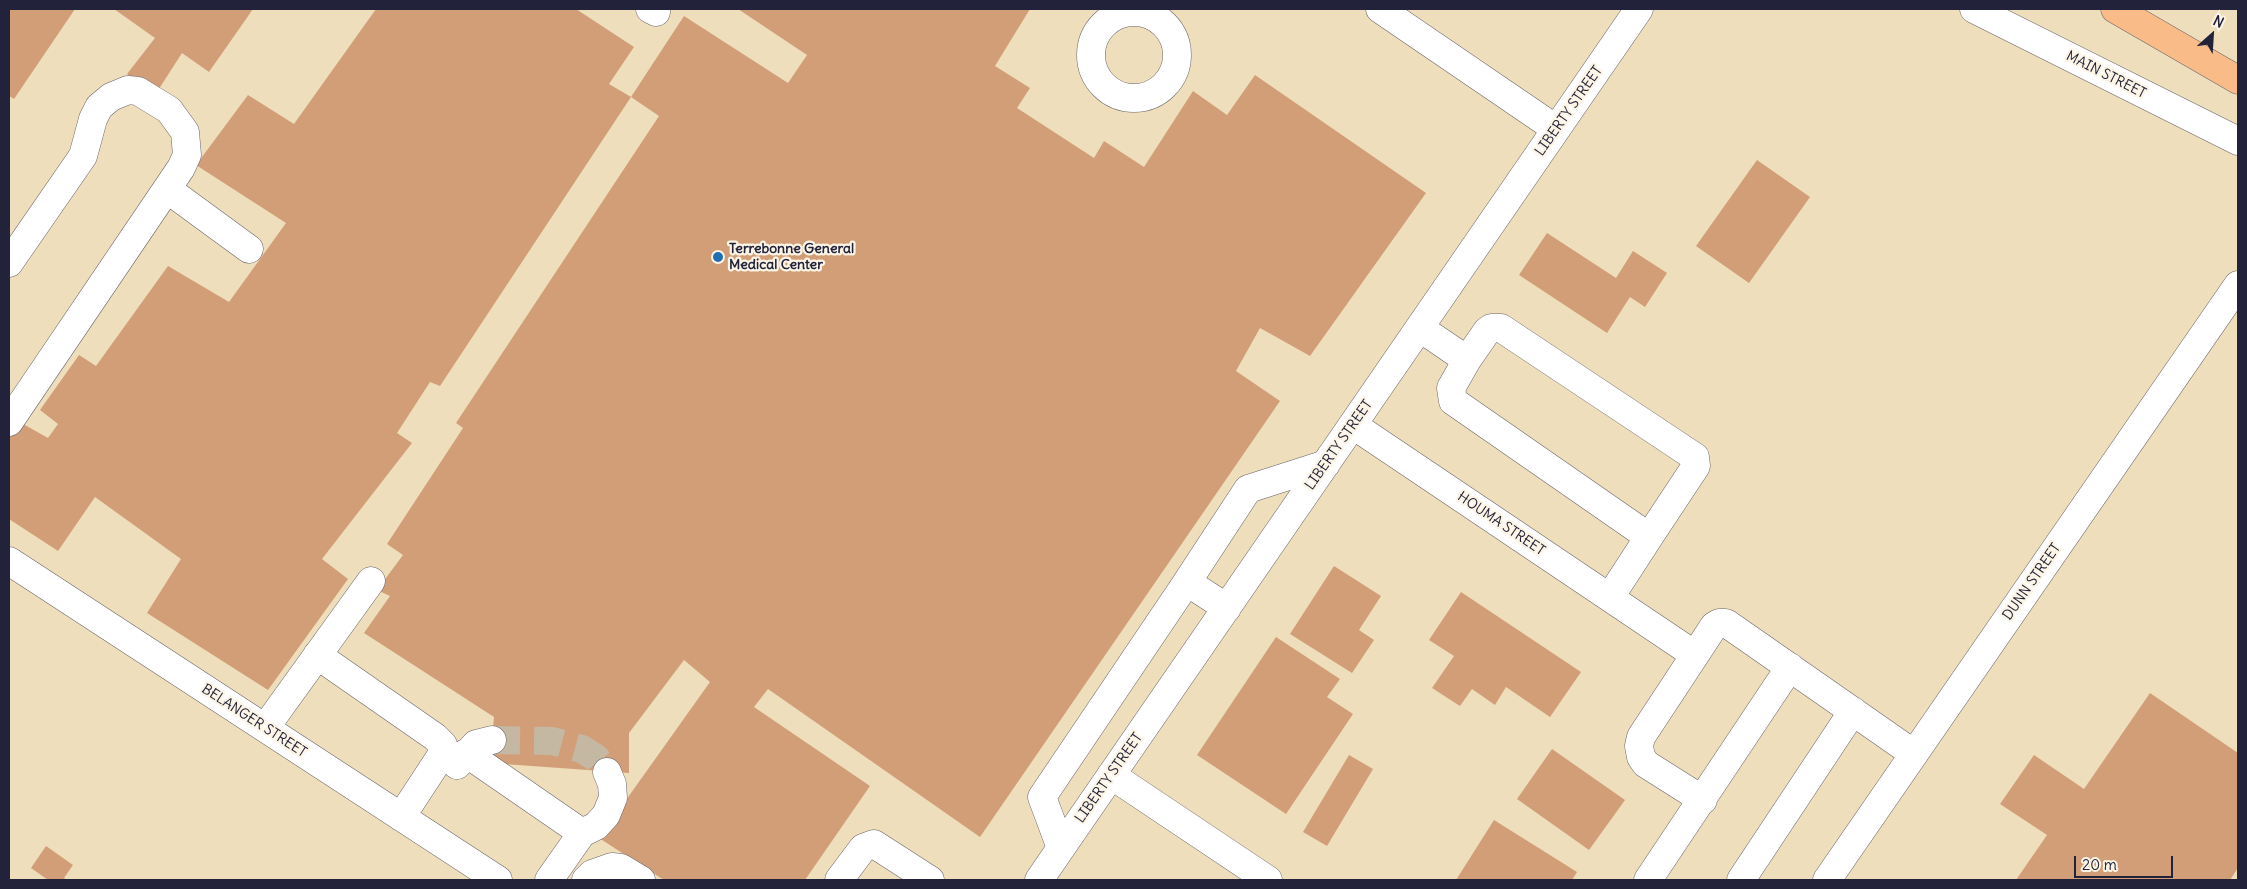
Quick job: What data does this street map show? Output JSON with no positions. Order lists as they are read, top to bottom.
{
  "streets": {
    "street": [
      "MAIN STREET",
      "LIBERTY STREET",
      "HOUMA STREET",
      "DUNN STREET",
      "BELANGER STREET"
    ]
  },
  "crossings": [
    ["LIBERTY STREET", "HOUMA STREET"]
  ],
  "places": ["Terrebonne General Medical Center"],
  "scale_bar": "20 m",
  "north": "top right"
}
